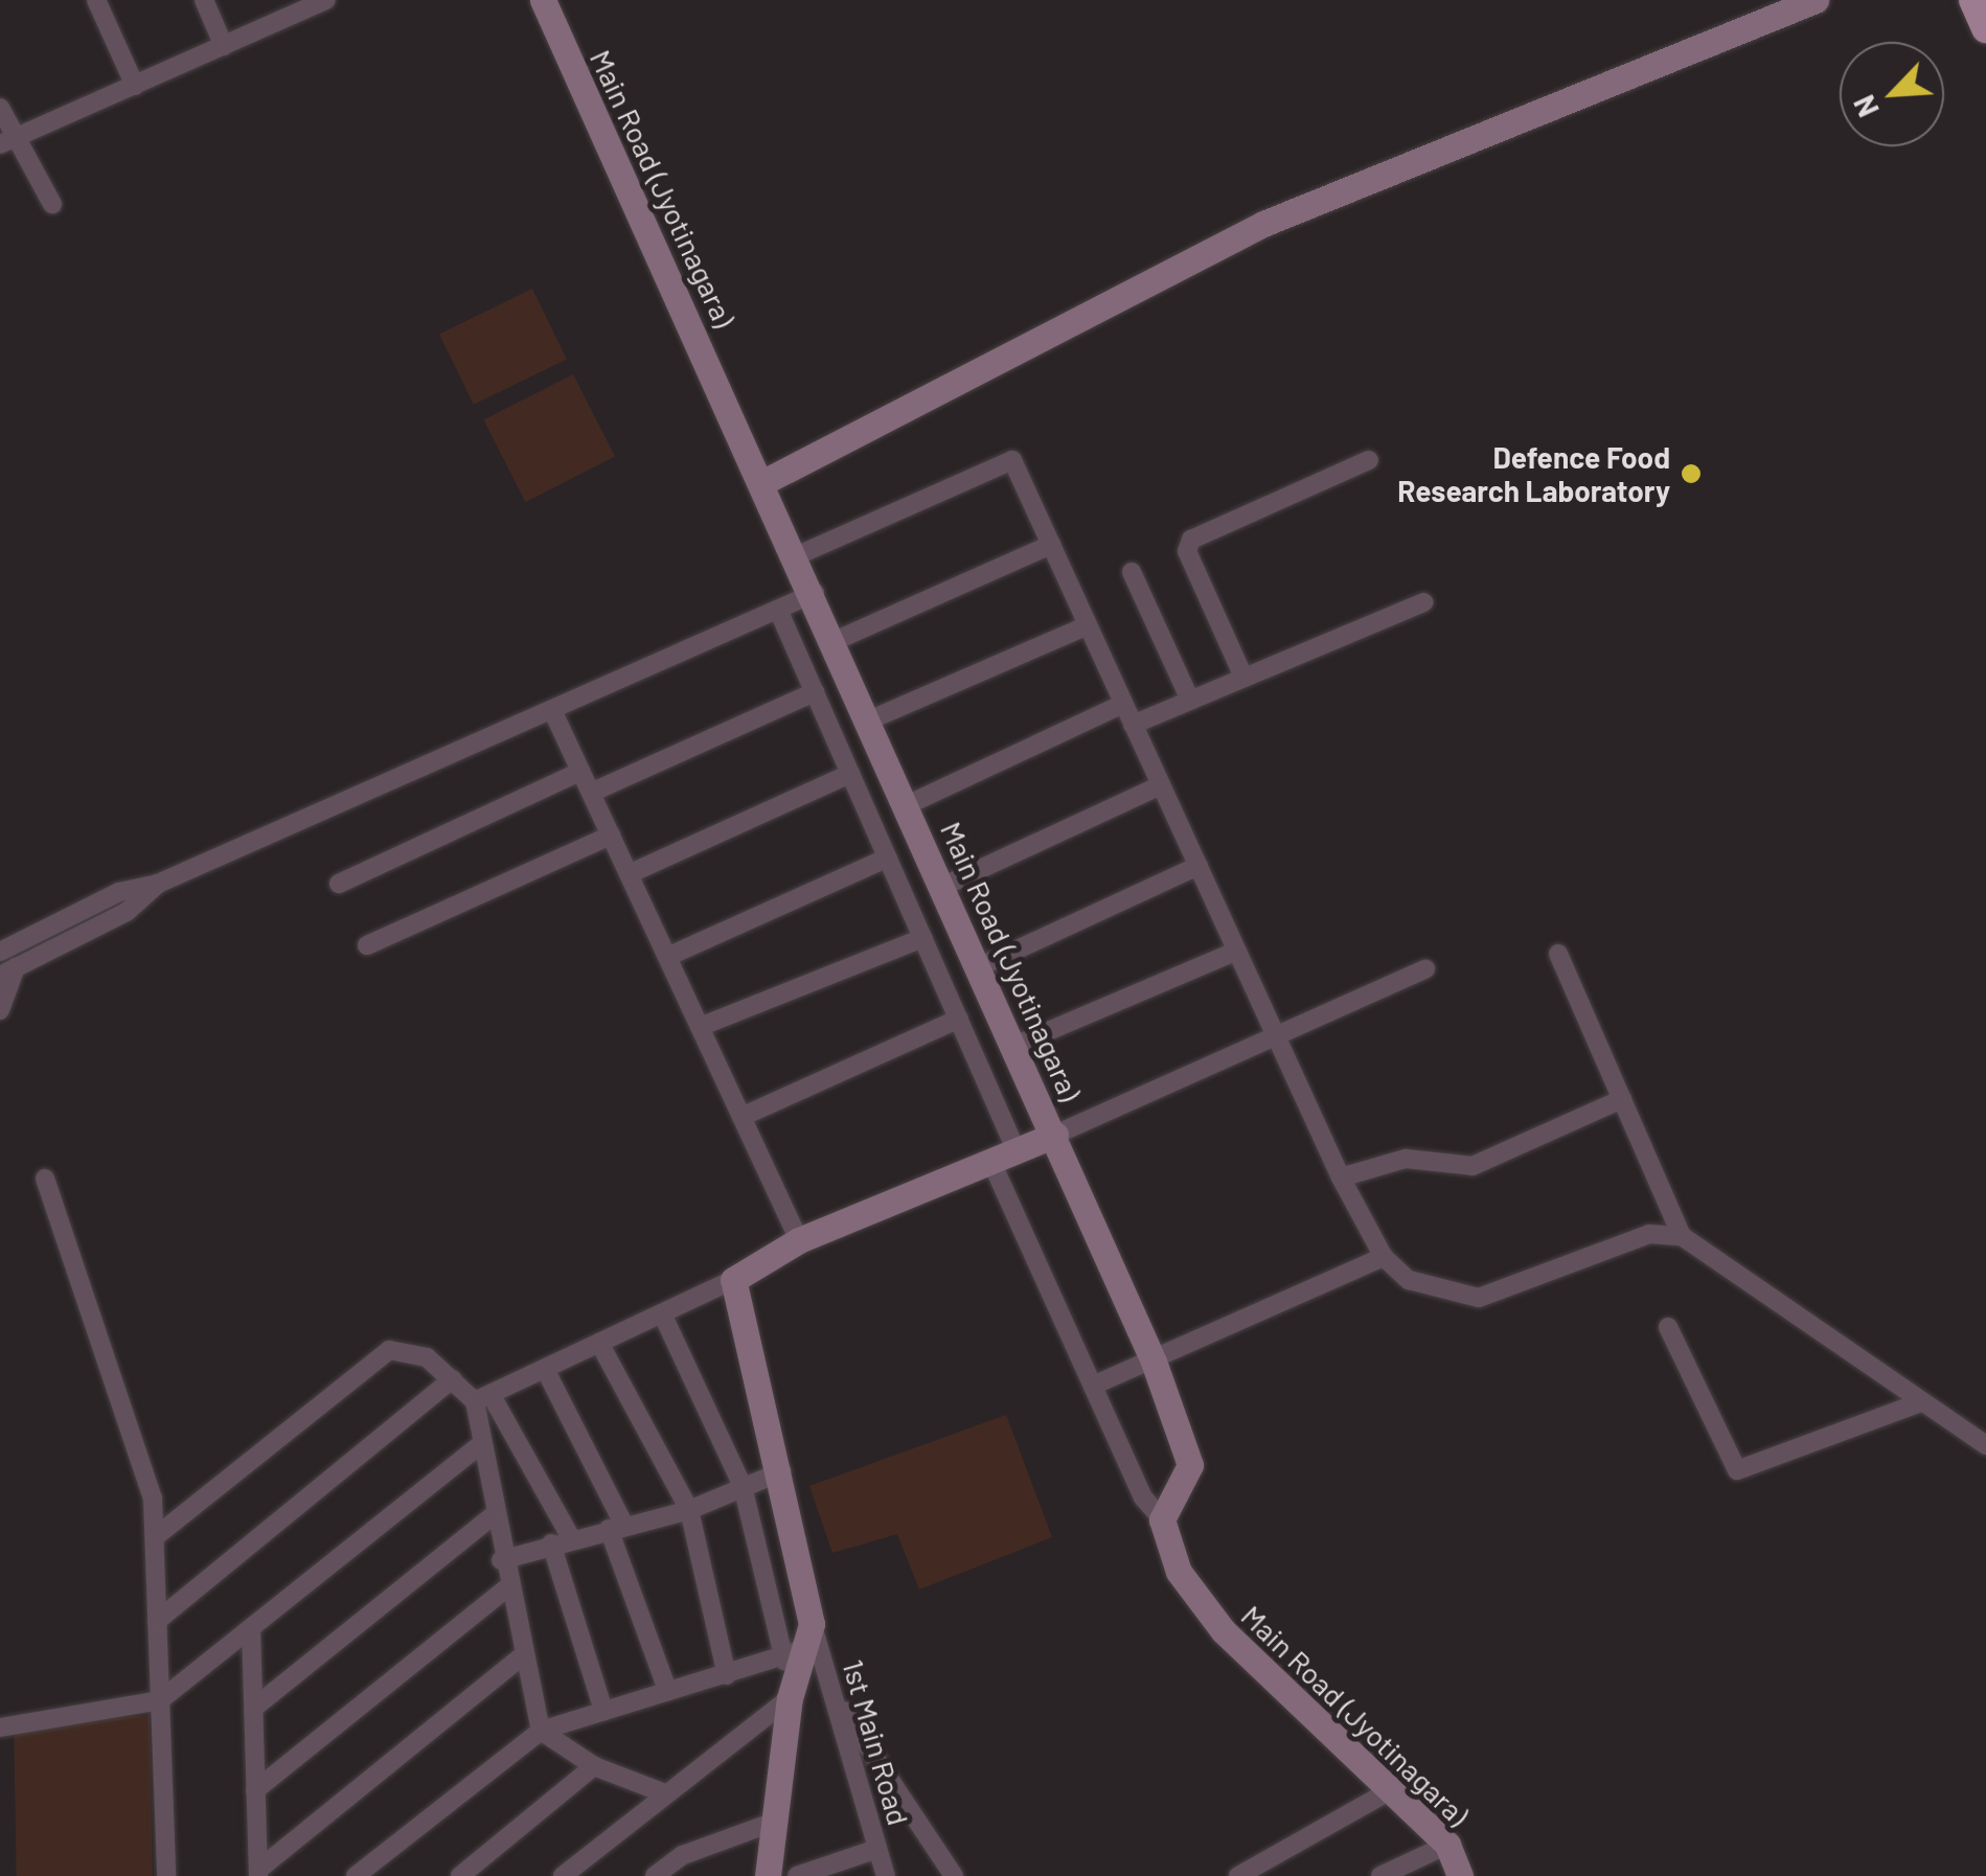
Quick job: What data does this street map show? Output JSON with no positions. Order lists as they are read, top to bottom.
{
  "streets": {
    "street": ["Main Road (Jyotinagara)", "1st Main Road"]
  },
  "places": ["Defence Food Research Laboratory"],
  "north": "bottom left"
}
